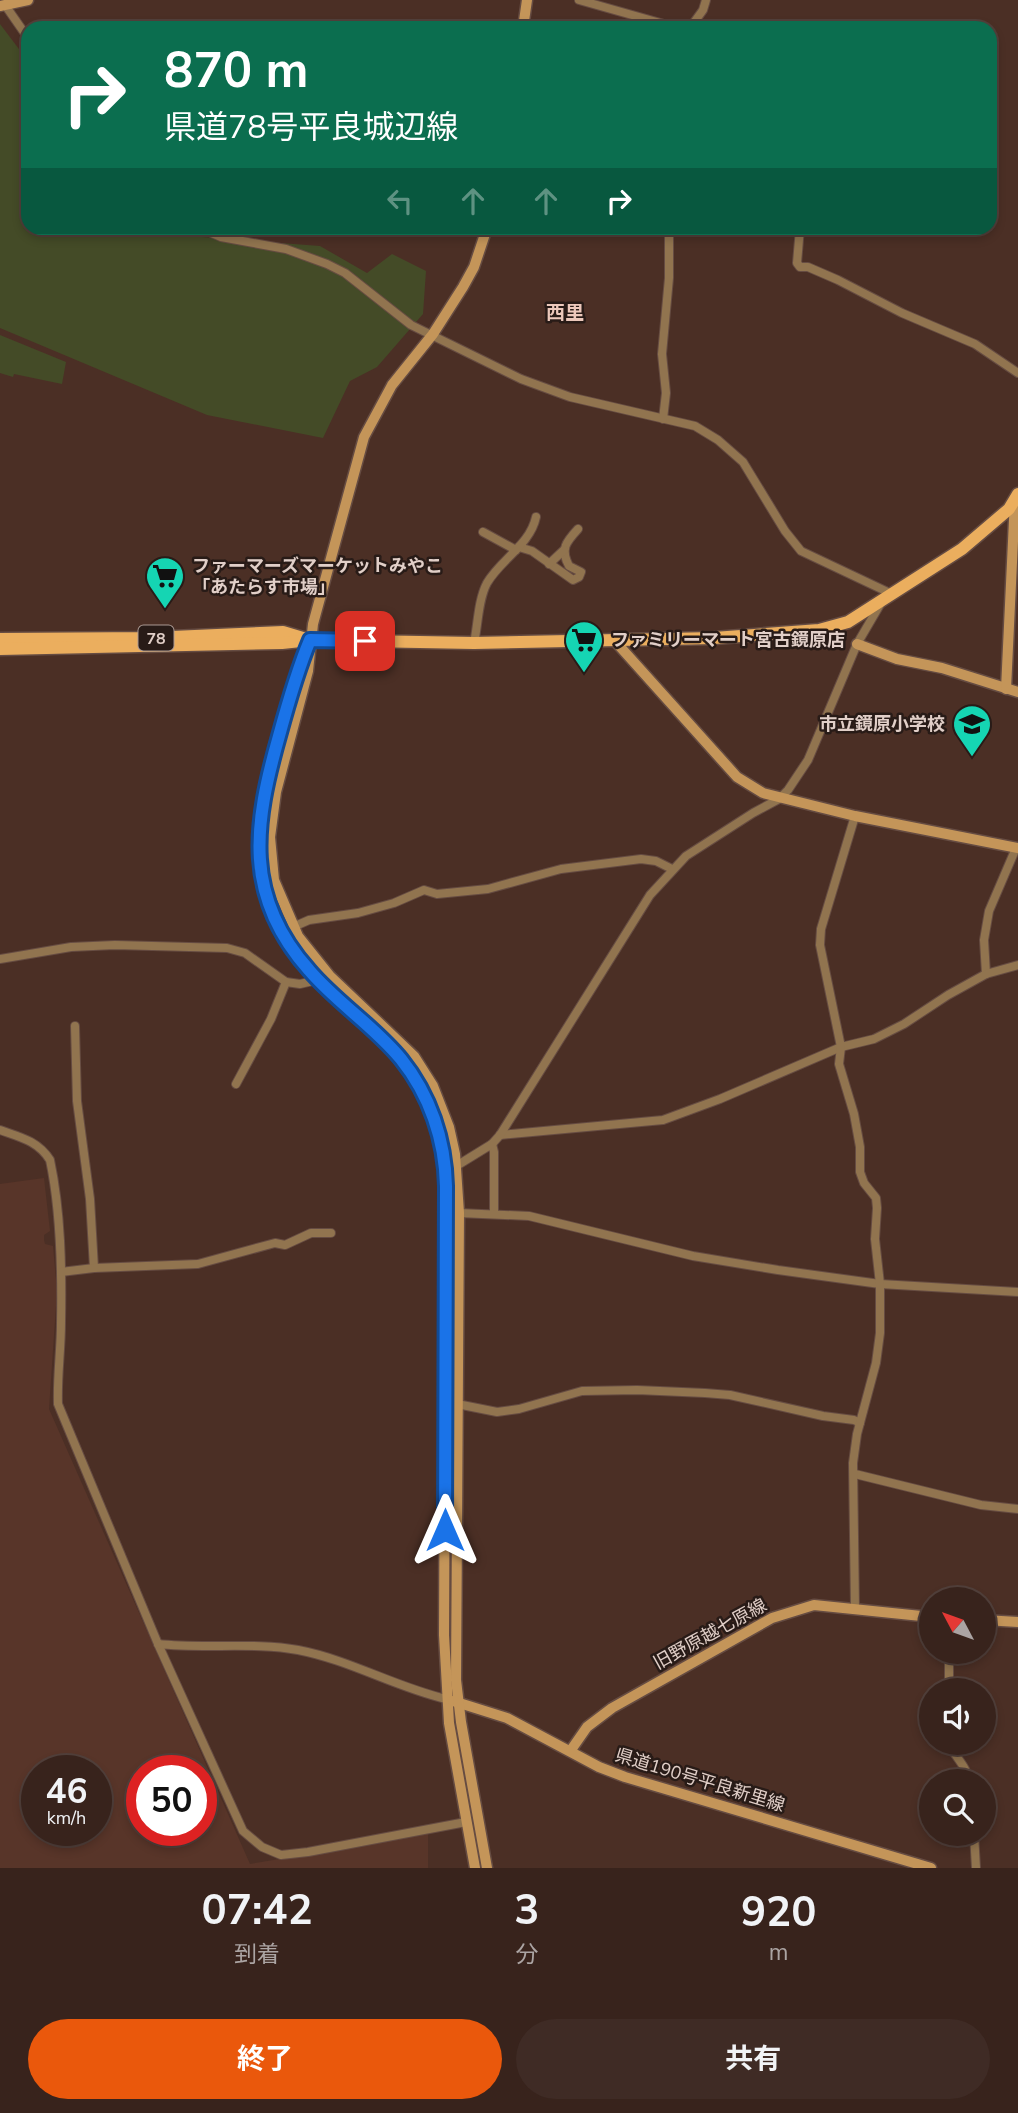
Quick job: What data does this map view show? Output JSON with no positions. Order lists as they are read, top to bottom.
{
  "streets": {
    "main road": ["78", "旧野原越七原線", "県道190号平良新里線"]
  },
  "crossings": [
    ["旧野原越七原線", "県道190号平良新里線"]
  ],
  "districts": ["西里"],
  "places": {
    "supermarket": ["ファーマーズマーケットみやこ 「あたらす市場」", "ファミリーマート宮古鏡原店"],
    "school or university": ["市立鏡原小学校"]
  },
  "north": "top left",
  "page": {
    "turn": ["870 m", "県道78号平良城辺線"],
    "speed": "46 km/h",
    "limit": "50",
    "eta": [
      "07:42",
      "到着",
      "3",
      "分",
      "920",
      "m"
    ],
    "buttons": ["終了", "共有"]
  }
}
